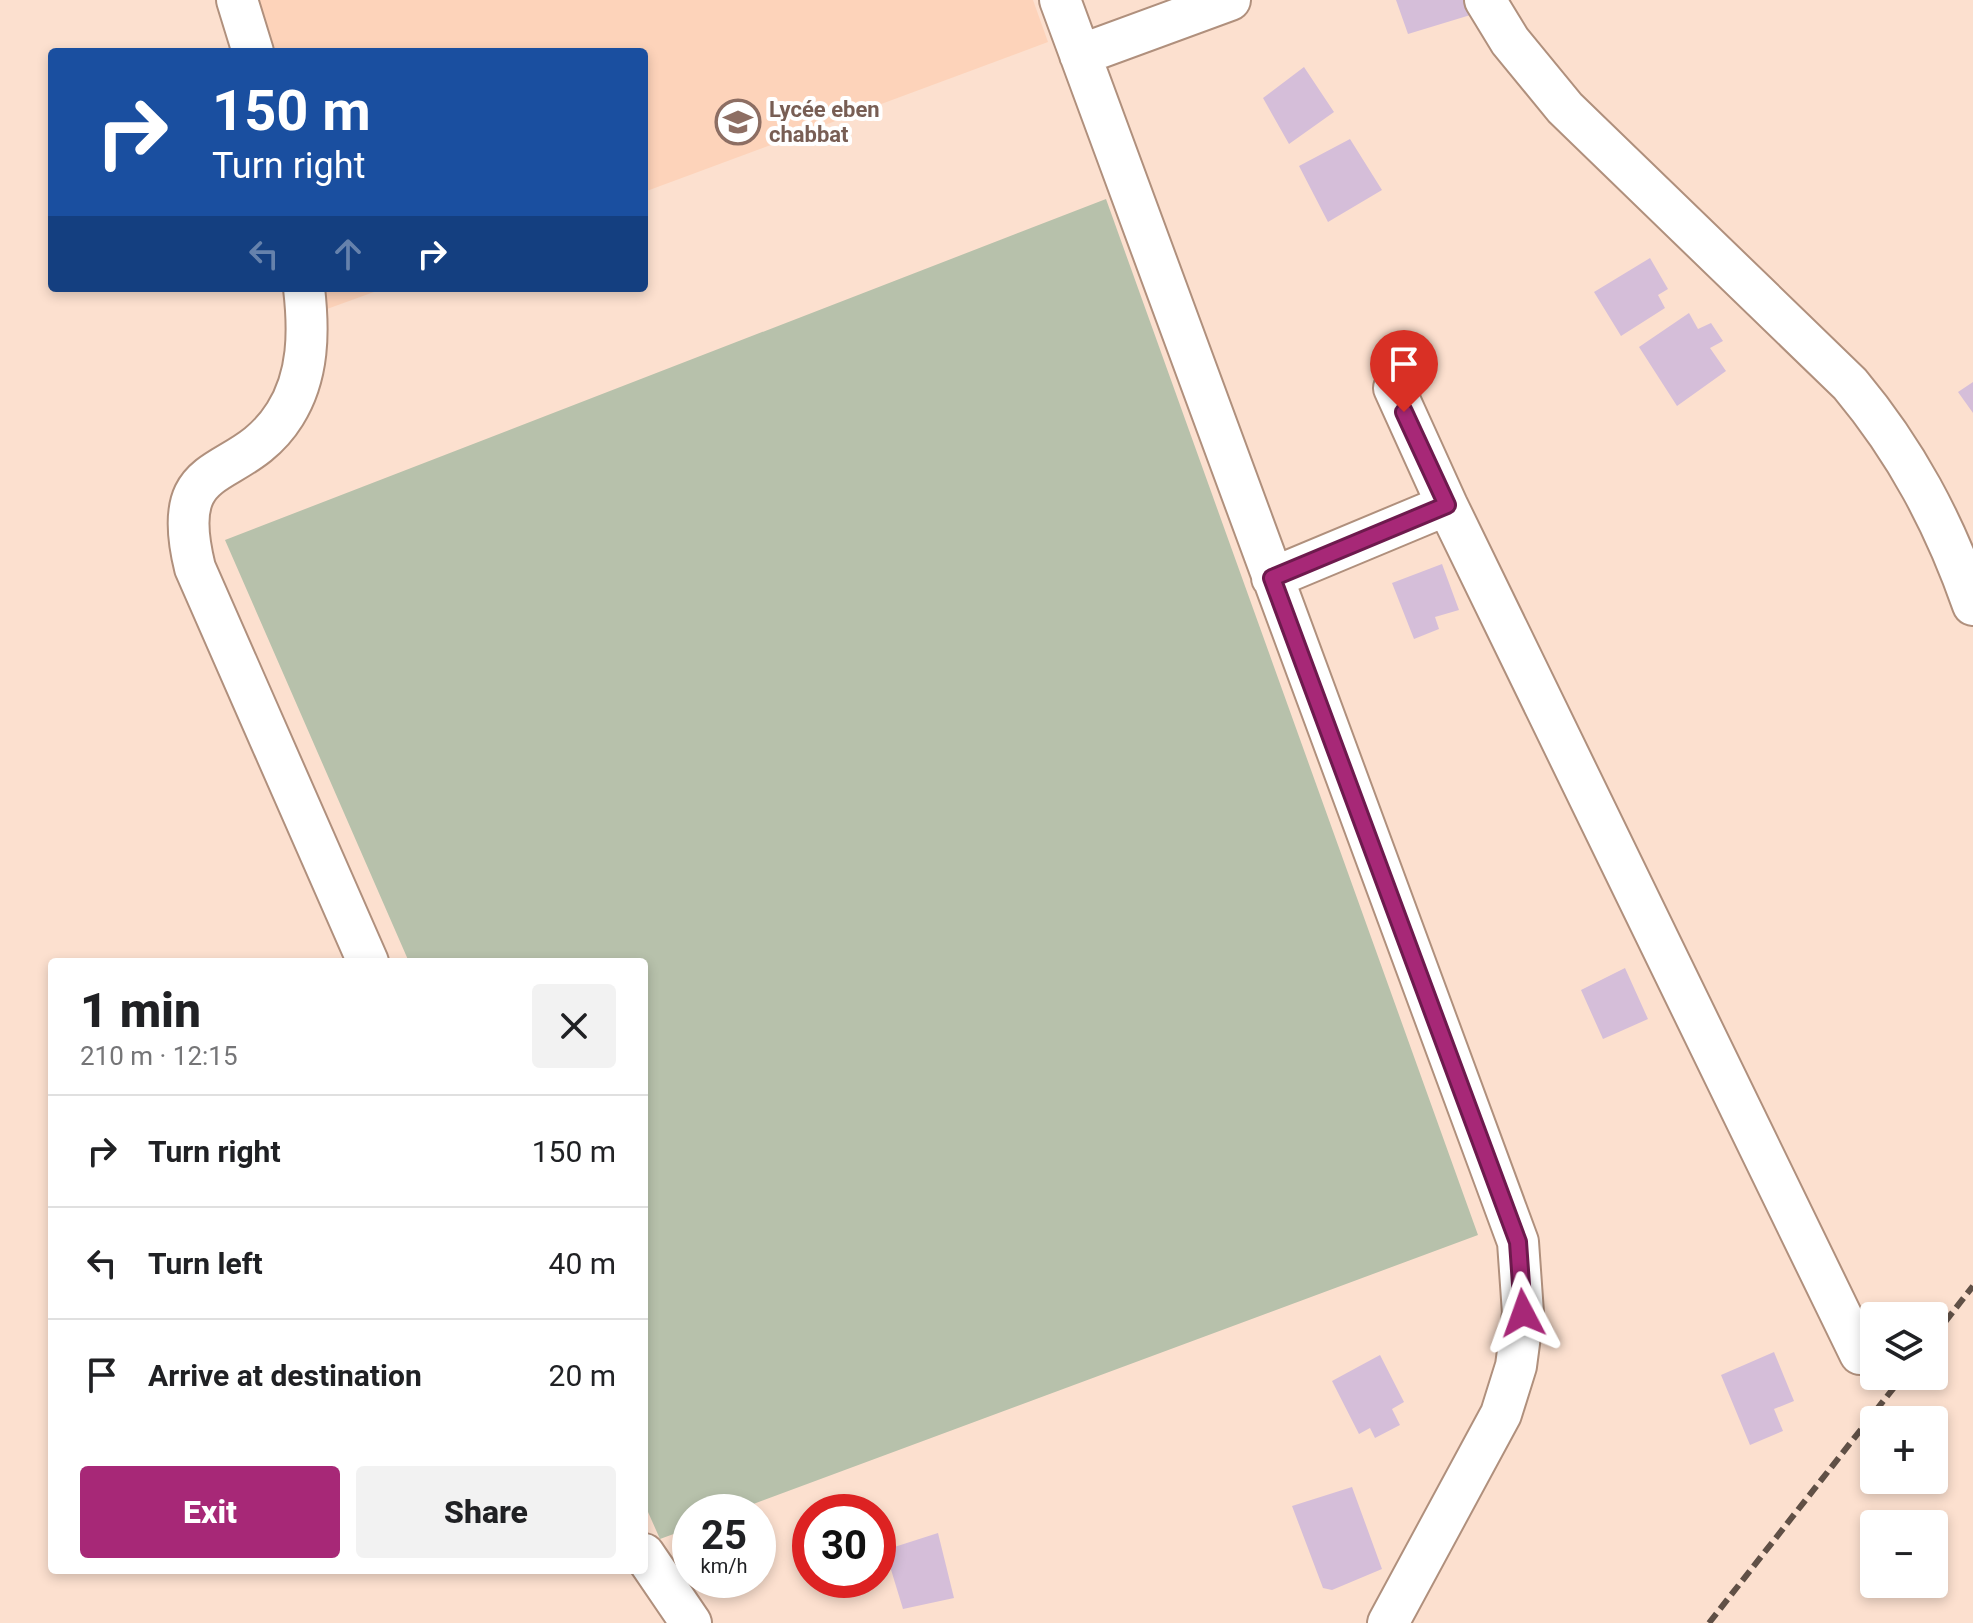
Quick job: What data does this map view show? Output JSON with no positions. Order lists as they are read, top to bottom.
{
  "places": {
    "school or university": ["Lycée eben chabbat"]
  },
  "page": {
    "turn": ["150 m", "Turn right"],
    "heading": ["1 min", "210 m · 12:15"],
    "list": [
      {
        "name": "Turn right",
        "value": "150 m"
      },
      {
        "name": "Turn left",
        "value": "40 m"
      },
      {
        "name": "Arrive at destination",
        "value": "20 m"
      }
    ],
    "map_buttons": ["+", "−"],
    "buttons": ["Exit", "Share"],
    "speed": "25 km/h",
    "limit": "30"
  }
}
